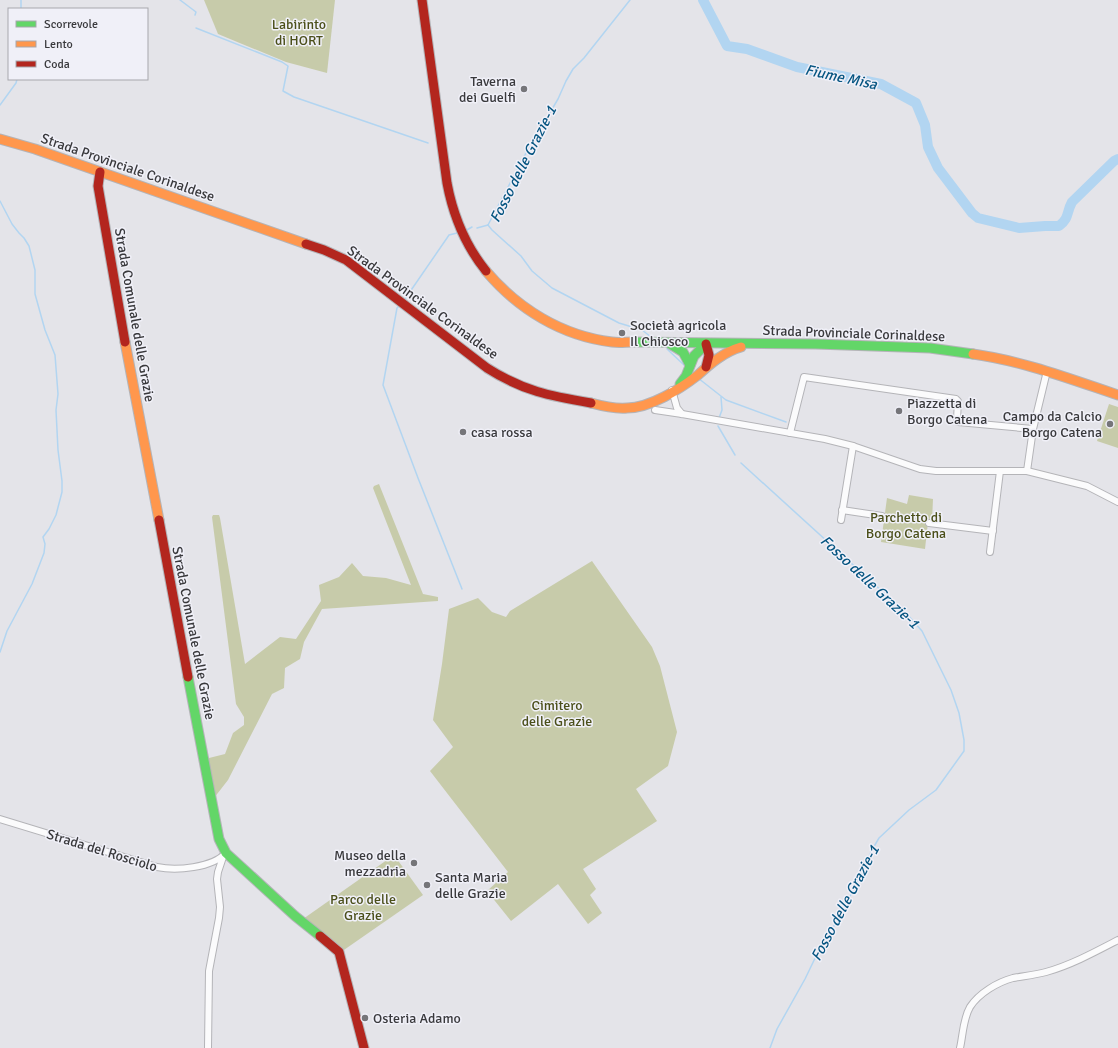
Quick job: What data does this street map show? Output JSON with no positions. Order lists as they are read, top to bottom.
{
  "streets": {
    "street": ["Strada Provinciale Corinaldese", "Strada Comunale delle Grazie", "Strada del Rosciolo"]
  },
  "crossings": [
    ["Strada Provinciale Corinaldese", "Strada Comunale delle Grazie"],
    ["Strada Comunale delle Grazie", "Strada del Rosciolo"]
  ],
  "water": ["Fiume Misa", "Fosso delle Grazie-1"],
  "parks": [
    "Labirinto di HORT",
    "Parchetto di Borgo Catena",
    "Cimitero delle Grazie",
    "Parco delle Grazie"
  ],
  "places": [
    "Taverna dei Guelfi",
    "Società agricola Il Chiosco",
    "Piazzetta di Borgo Catena",
    "Campo da Calcio Borgo Catena",
    "casa rossa",
    "Museo della mezzadria",
    "Santa Maria delle Grazie",
    "Osteria Adamo"
  ],
  "legend": ["Scorrevole", "Lento", "Coda"]
}
